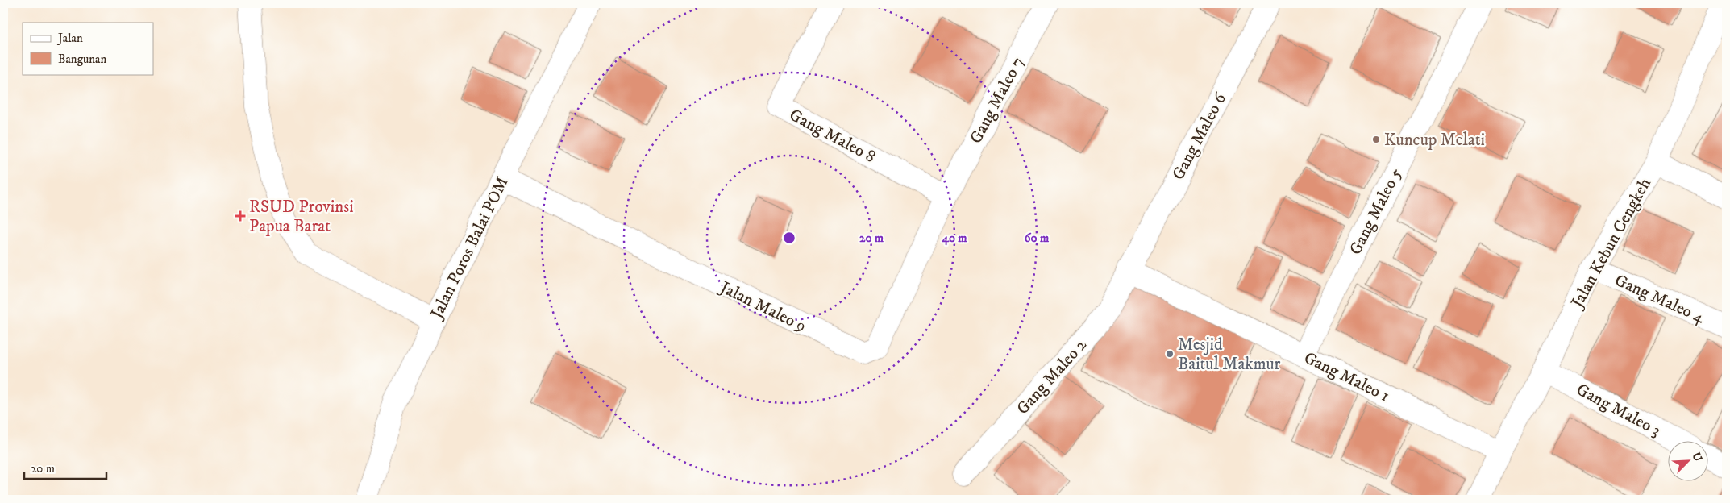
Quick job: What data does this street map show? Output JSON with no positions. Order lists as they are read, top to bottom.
{
  "streets": {
    "street": [
      "Gang Maleo 7",
      "Gang Maleo 8",
      "Gang Maleo 6",
      "Gang Maleo 5",
      "Jalan Kebun Cengkeh",
      "Jalan Poros Balai POM",
      "Gang Maleo 4",
      "Jalan Maleo 9",
      "Gang Maleo 2",
      "Gang Maleo 1",
      "Gang Maleo 3"
    ]
  },
  "crossings": [
    ["Gang Maleo 7", "Gang Maleo 8"],
    ["Gang Maleo 7", "Jalan Maleo 9"],
    ["Gang Maleo 8", "Jalan Maleo 9"],
    ["Gang Maleo 6", "Gang Maleo 2"],
    ["Gang Maleo 6", "Gang Maleo 1"],
    ["Gang Maleo 5", "Gang Maleo 1"],
    ["Jalan Kebun Cengkeh", "Gang Maleo 4"],
    ["Jalan Kebun Cengkeh", "Gang Maleo 1"],
    ["Jalan Kebun Cengkeh", "Gang Maleo 3"],
    ["Jalan Poros Balai POM", "Jalan Maleo 9"],
    ["Gang Maleo 2", "Gang Maleo 1"]
  ],
  "places": {
    "other": ["Kuncup Melati", "Mesjid Baitul Makmur"],
    "health": ["RSUD Provinsi Papua Barat"]
  },
  "legend": ["Jalan", "Bangunan"],
  "scale_bar": "20 m",
  "north": "top right",
  "rings": ["20 m", "40 m", "60 m"]
}
